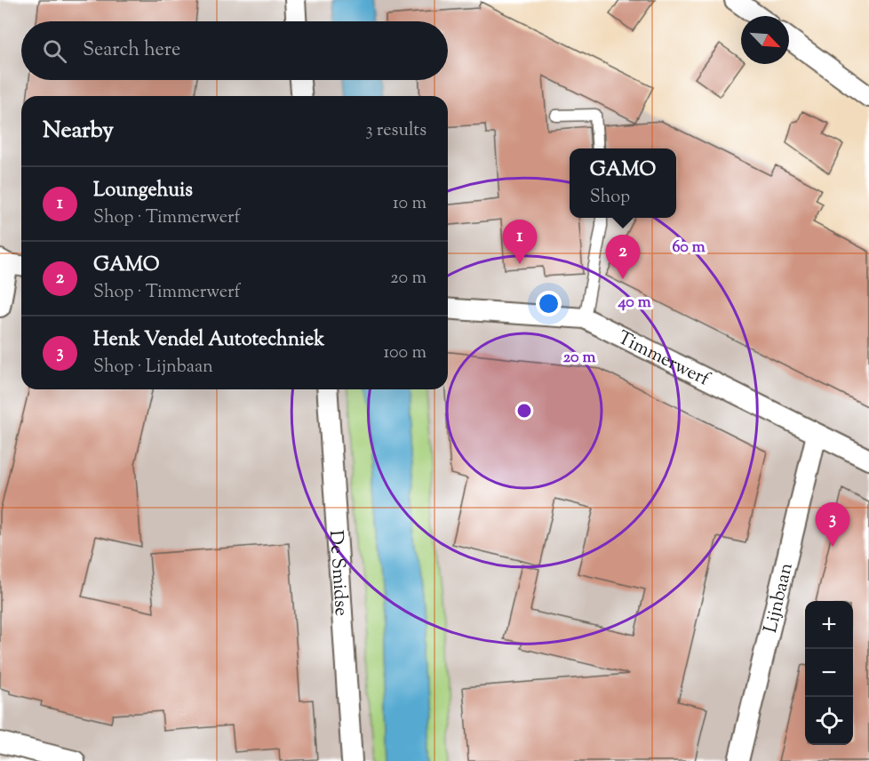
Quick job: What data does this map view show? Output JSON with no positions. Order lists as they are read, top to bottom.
{
  "streets": {
    "street": ["Timmerwerf", "De Smidse", "Lijnbaan"]
  },
  "crossings": [
    ["Timmerwerf", "Lijnbaan"]
  ],
  "north": "bottom right",
  "page": {
    "search": "Search here",
    "heading": ["Nearby", "3 results"],
    "popup": ["GAMO", "Shop"],
    "list": [
      {
        "mark": "1",
        "name": "Loungehuis",
        "note": "Shop · Timmerwerf",
        "value": "10 m"
      },
      {
        "mark": "2",
        "name": "GAMO",
        "note": "Shop · Timmerwerf",
        "value": "20 m"
      },
      {
        "mark": "3",
        "name": "Henk Vendel Autotechniek",
        "note": "Shop · Lijnbaan",
        "value": "100 m"
      }
    ],
    "pins": ["1", "2", "3"],
    "map_buttons": ["+", "−"]
  },
  "rings": ["60 m", "40 m", "20 m"]
}
